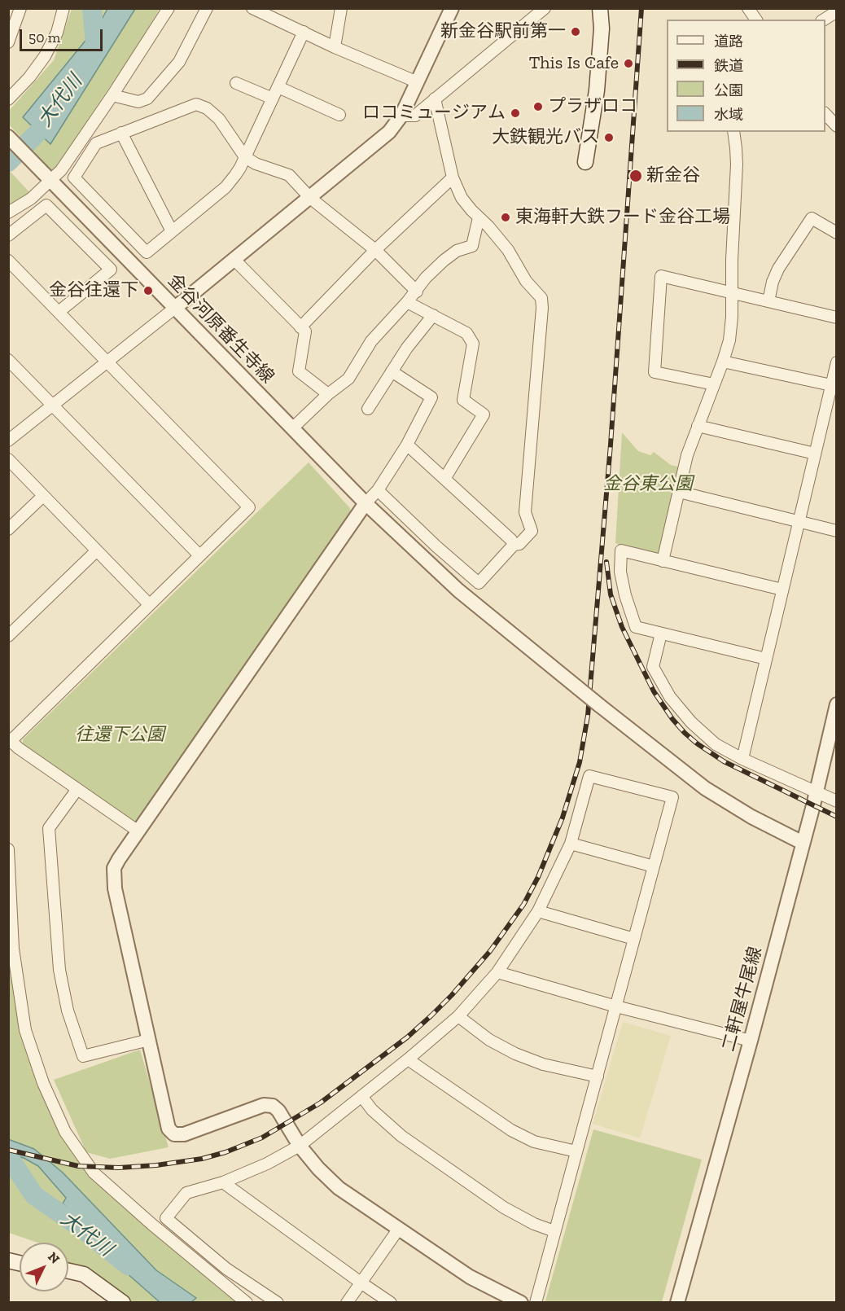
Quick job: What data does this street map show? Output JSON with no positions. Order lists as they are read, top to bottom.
{
  "streets": {
    "street": ["金谷河原番生寺線", "二軒屋牛尾線"]
  },
  "crossings": [
    ["金谷河原番生寺線", "二軒屋牛尾線"]
  ],
  "water": ["大代川"],
  "parks": ["金谷東公園", "往還下公園"],
  "places": [
    "新金谷駅前第一",
    "This Is Cafe",
    "プラザロコ",
    "ロコミュージアム",
    "大鉄観光バス",
    "新金谷",
    "東海軒大鉄フード金谷工場",
    "金谷往還下"
  ],
  "legend": [
    "道路",
    "鉄道",
    "公園",
    "水域"
  ],
  "scale_bar": "50 m",
  "north": "top right"
}
